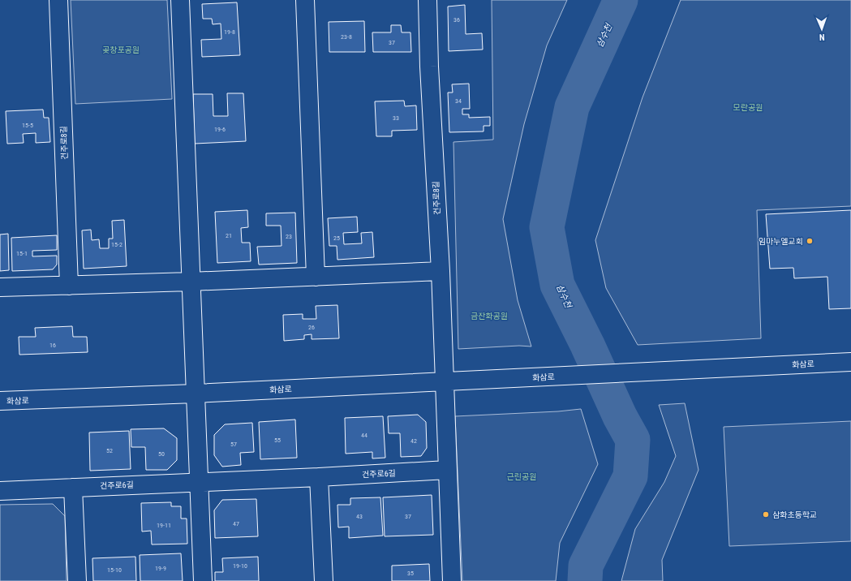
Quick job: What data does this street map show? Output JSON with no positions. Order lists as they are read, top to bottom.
{
  "streets": {
    "street": ["건주로8길", "화삼로", "건주로6길"]
  },
  "crossings": [
    ["건주로8길", "화삼로"],
    ["건주로8길", "건주로6길"]
  ],
  "water": ["삼수천"],
  "parks": [
    "곶창포공원",
    "모란공원",
    "금잔화공원",
    "근린공원"
  ],
  "places": ["임마누엘교회", "삼화초등학교"],
  "house_numbers": [
    "36",
    "19-8",
    "23-8",
    "37",
    "34",
    "33",
    "15-5",
    "19-6",
    "21",
    "23",
    "25",
    "15-2",
    "15-1",
    "26",
    "16",
    "44",
    "55",
    "42",
    "57",
    "52",
    "50",
    "43",
    "37",
    "47",
    "19-11",
    "19-10",
    "19-9",
    "15-10",
    "35"
  ],
  "north": "bottom"
}
